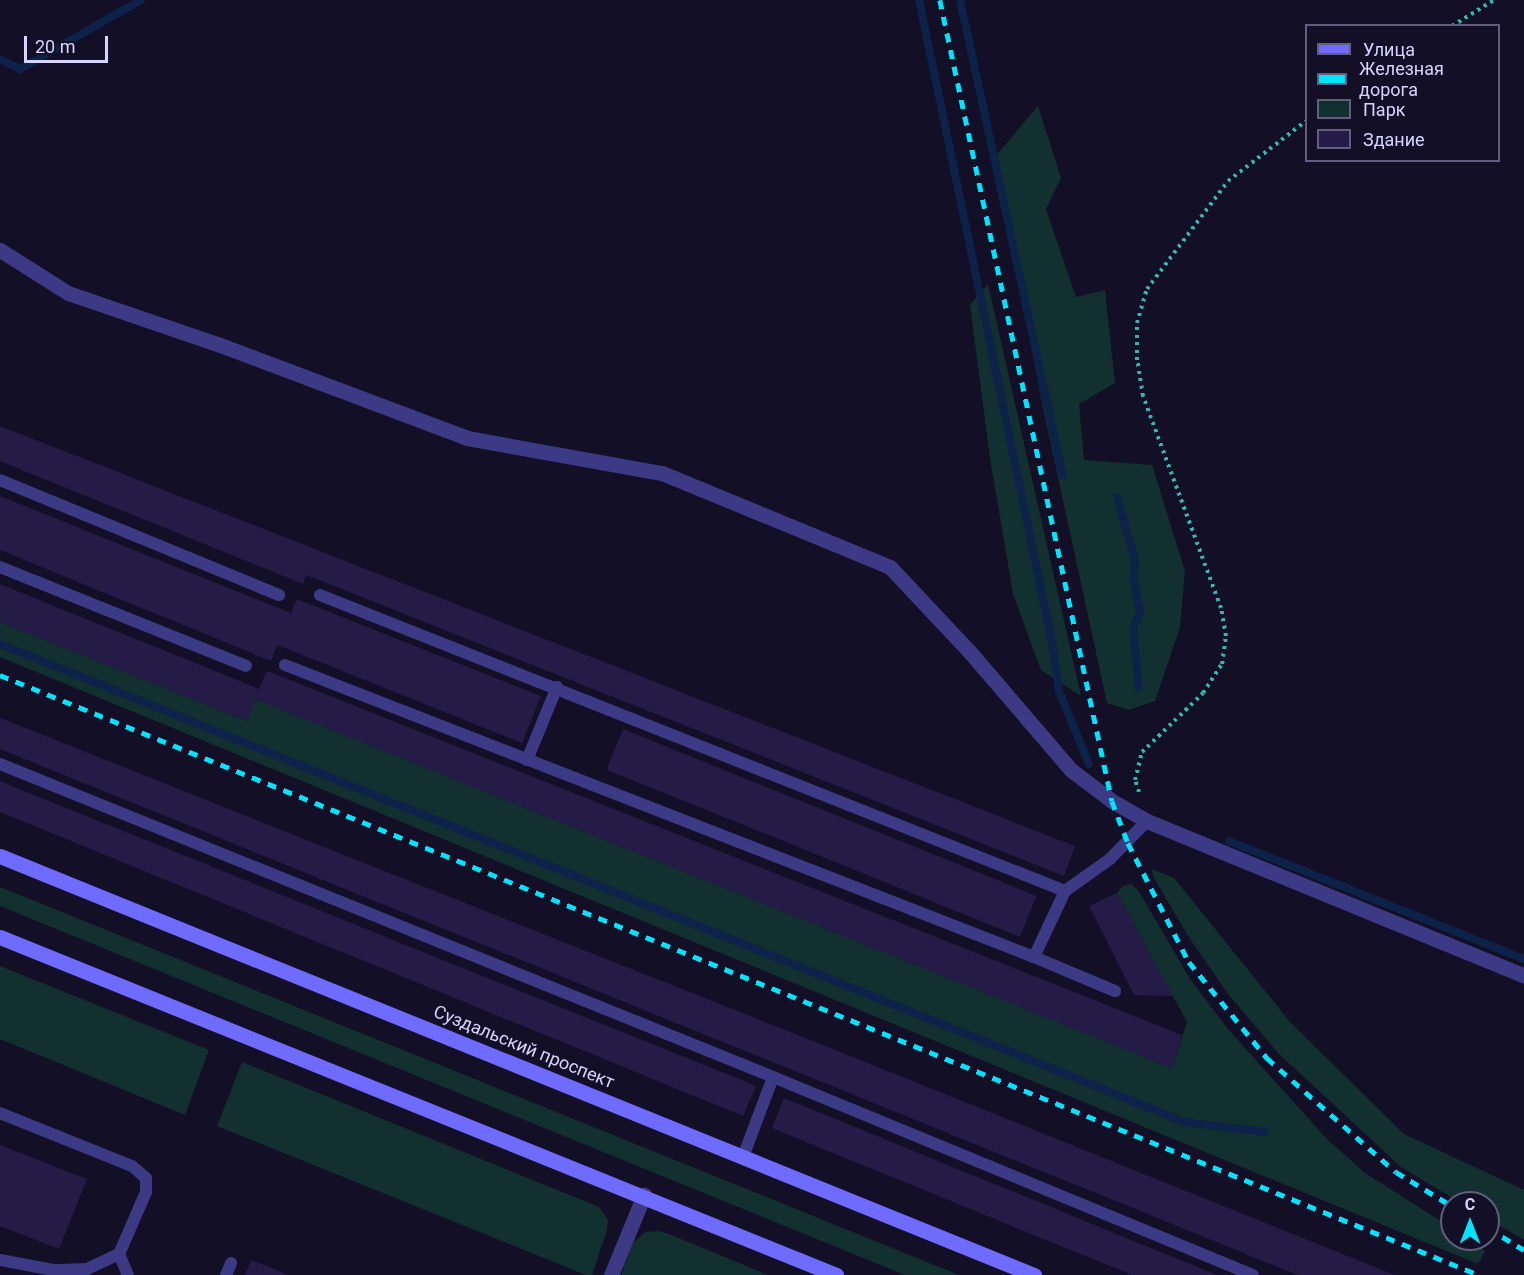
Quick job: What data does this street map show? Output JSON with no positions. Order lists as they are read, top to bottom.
{
  "streets": {
    "main road": ["Суздальский проспект"]
  },
  "legend": [
    "Улица",
    "Железная дорога",
    "Парк",
    "Здание"
  ],
  "scale_bar": "20 m",
  "north": "top"
}
